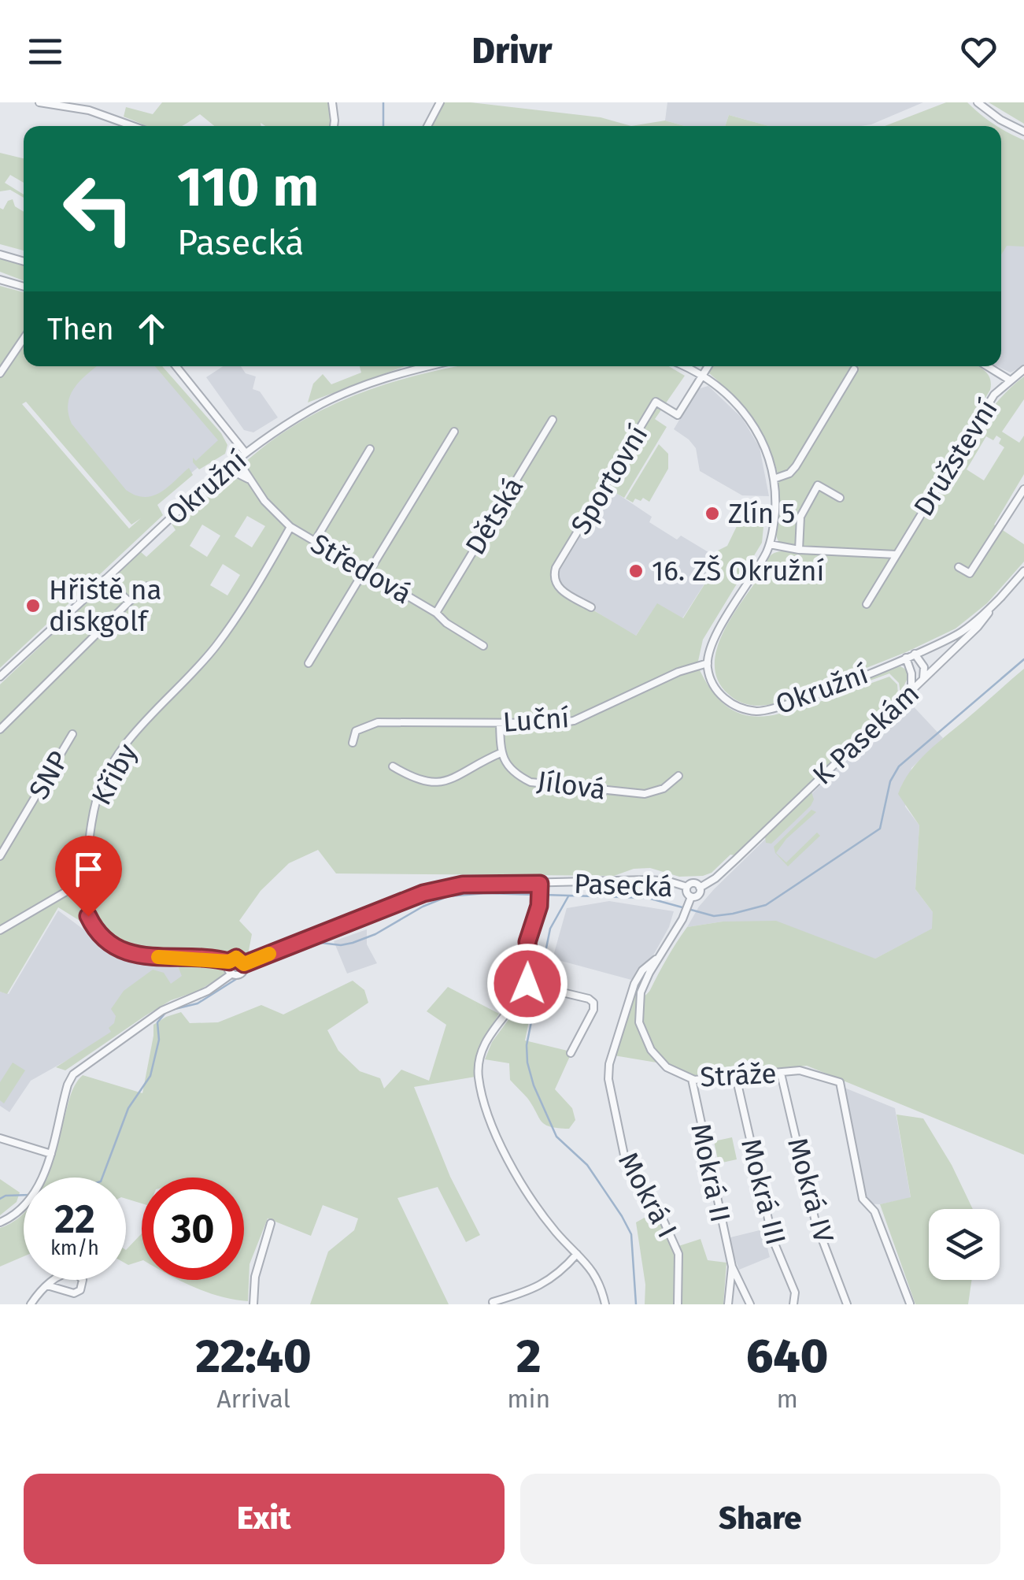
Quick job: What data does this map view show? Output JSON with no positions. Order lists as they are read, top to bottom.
{
  "streets": {
    "street": [
      "Družstevní",
      "Sportovní",
      "Okružní",
      "Dětská",
      "Středová",
      "Luční",
      "K Pasekám",
      "Křiby",
      "SNP",
      "Jílová",
      "Pasecká",
      "Stráže",
      "Mokrá II",
      "Mokrá IV",
      "Mokrá III",
      "Mokrá I"
    ]
  },
  "crossings": [
    ["Okružní", "Středová"],
    ["Okružní", "Luční"],
    ["Okružní", "K Pasekám"],
    ["Dětská", "Středová"],
    ["Středová", "Křiby"],
    ["Luční", "Jílová"],
    ["K Pasekám", "Pasecká"],
    ["Křiby", "Pasecká"],
    ["Stráže", "Mokrá II"],
    ["Stráže", "Mokrá IV"],
    ["Stráže", "Mokrá III"],
    ["Stráže", "Mokrá I"]
  ],
  "places": ["Zlín 5", "16. ZŠ Okružní", "Hřiště na diskgolf"],
  "page": {
    "header": "Drivr",
    "turn": ["110 m", "Pasecká"],
    "then": "Then",
    "speed": "22 km/h",
    "limit": "30",
    "eta": [
      "22:40",
      "Arrival",
      "2",
      "min",
      "640",
      "m"
    ],
    "buttons": ["Exit", "Share"]
  }
}
